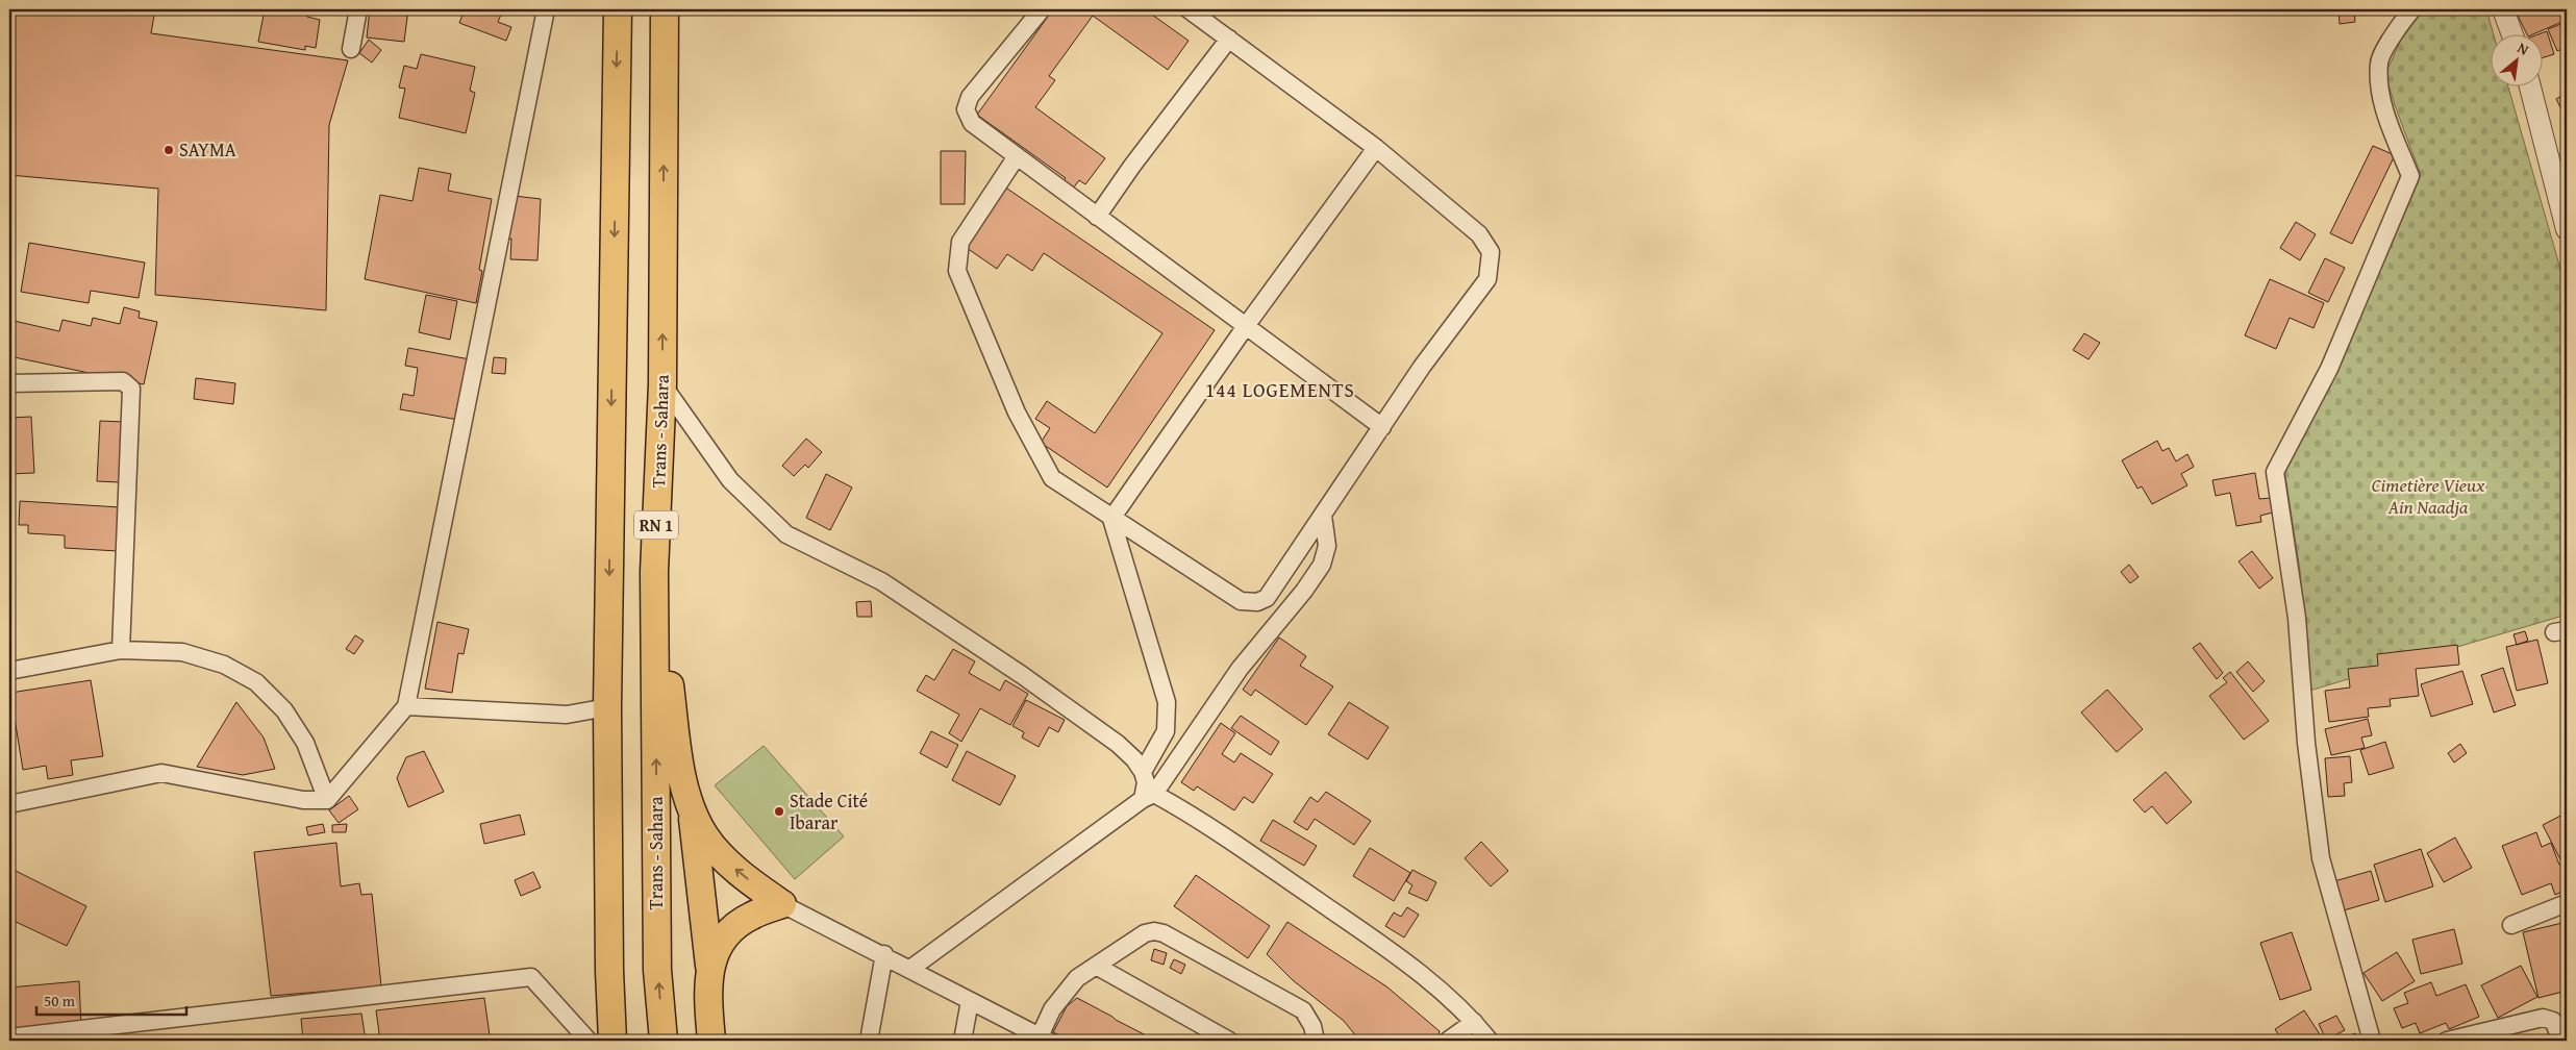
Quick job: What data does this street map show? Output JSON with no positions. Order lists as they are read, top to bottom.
{
  "streets": {
    "highway": ["Trans - Sahara", "RN 1"]
  },
  "districts": ["144 LOGEMENTS"],
  "parks": ["Cimetière Vieux Ain Naadja"],
  "places": ["SAYMA", "Stade Cité Ibarar"],
  "scale_bar": "50 m",
  "north": "top right"
}
